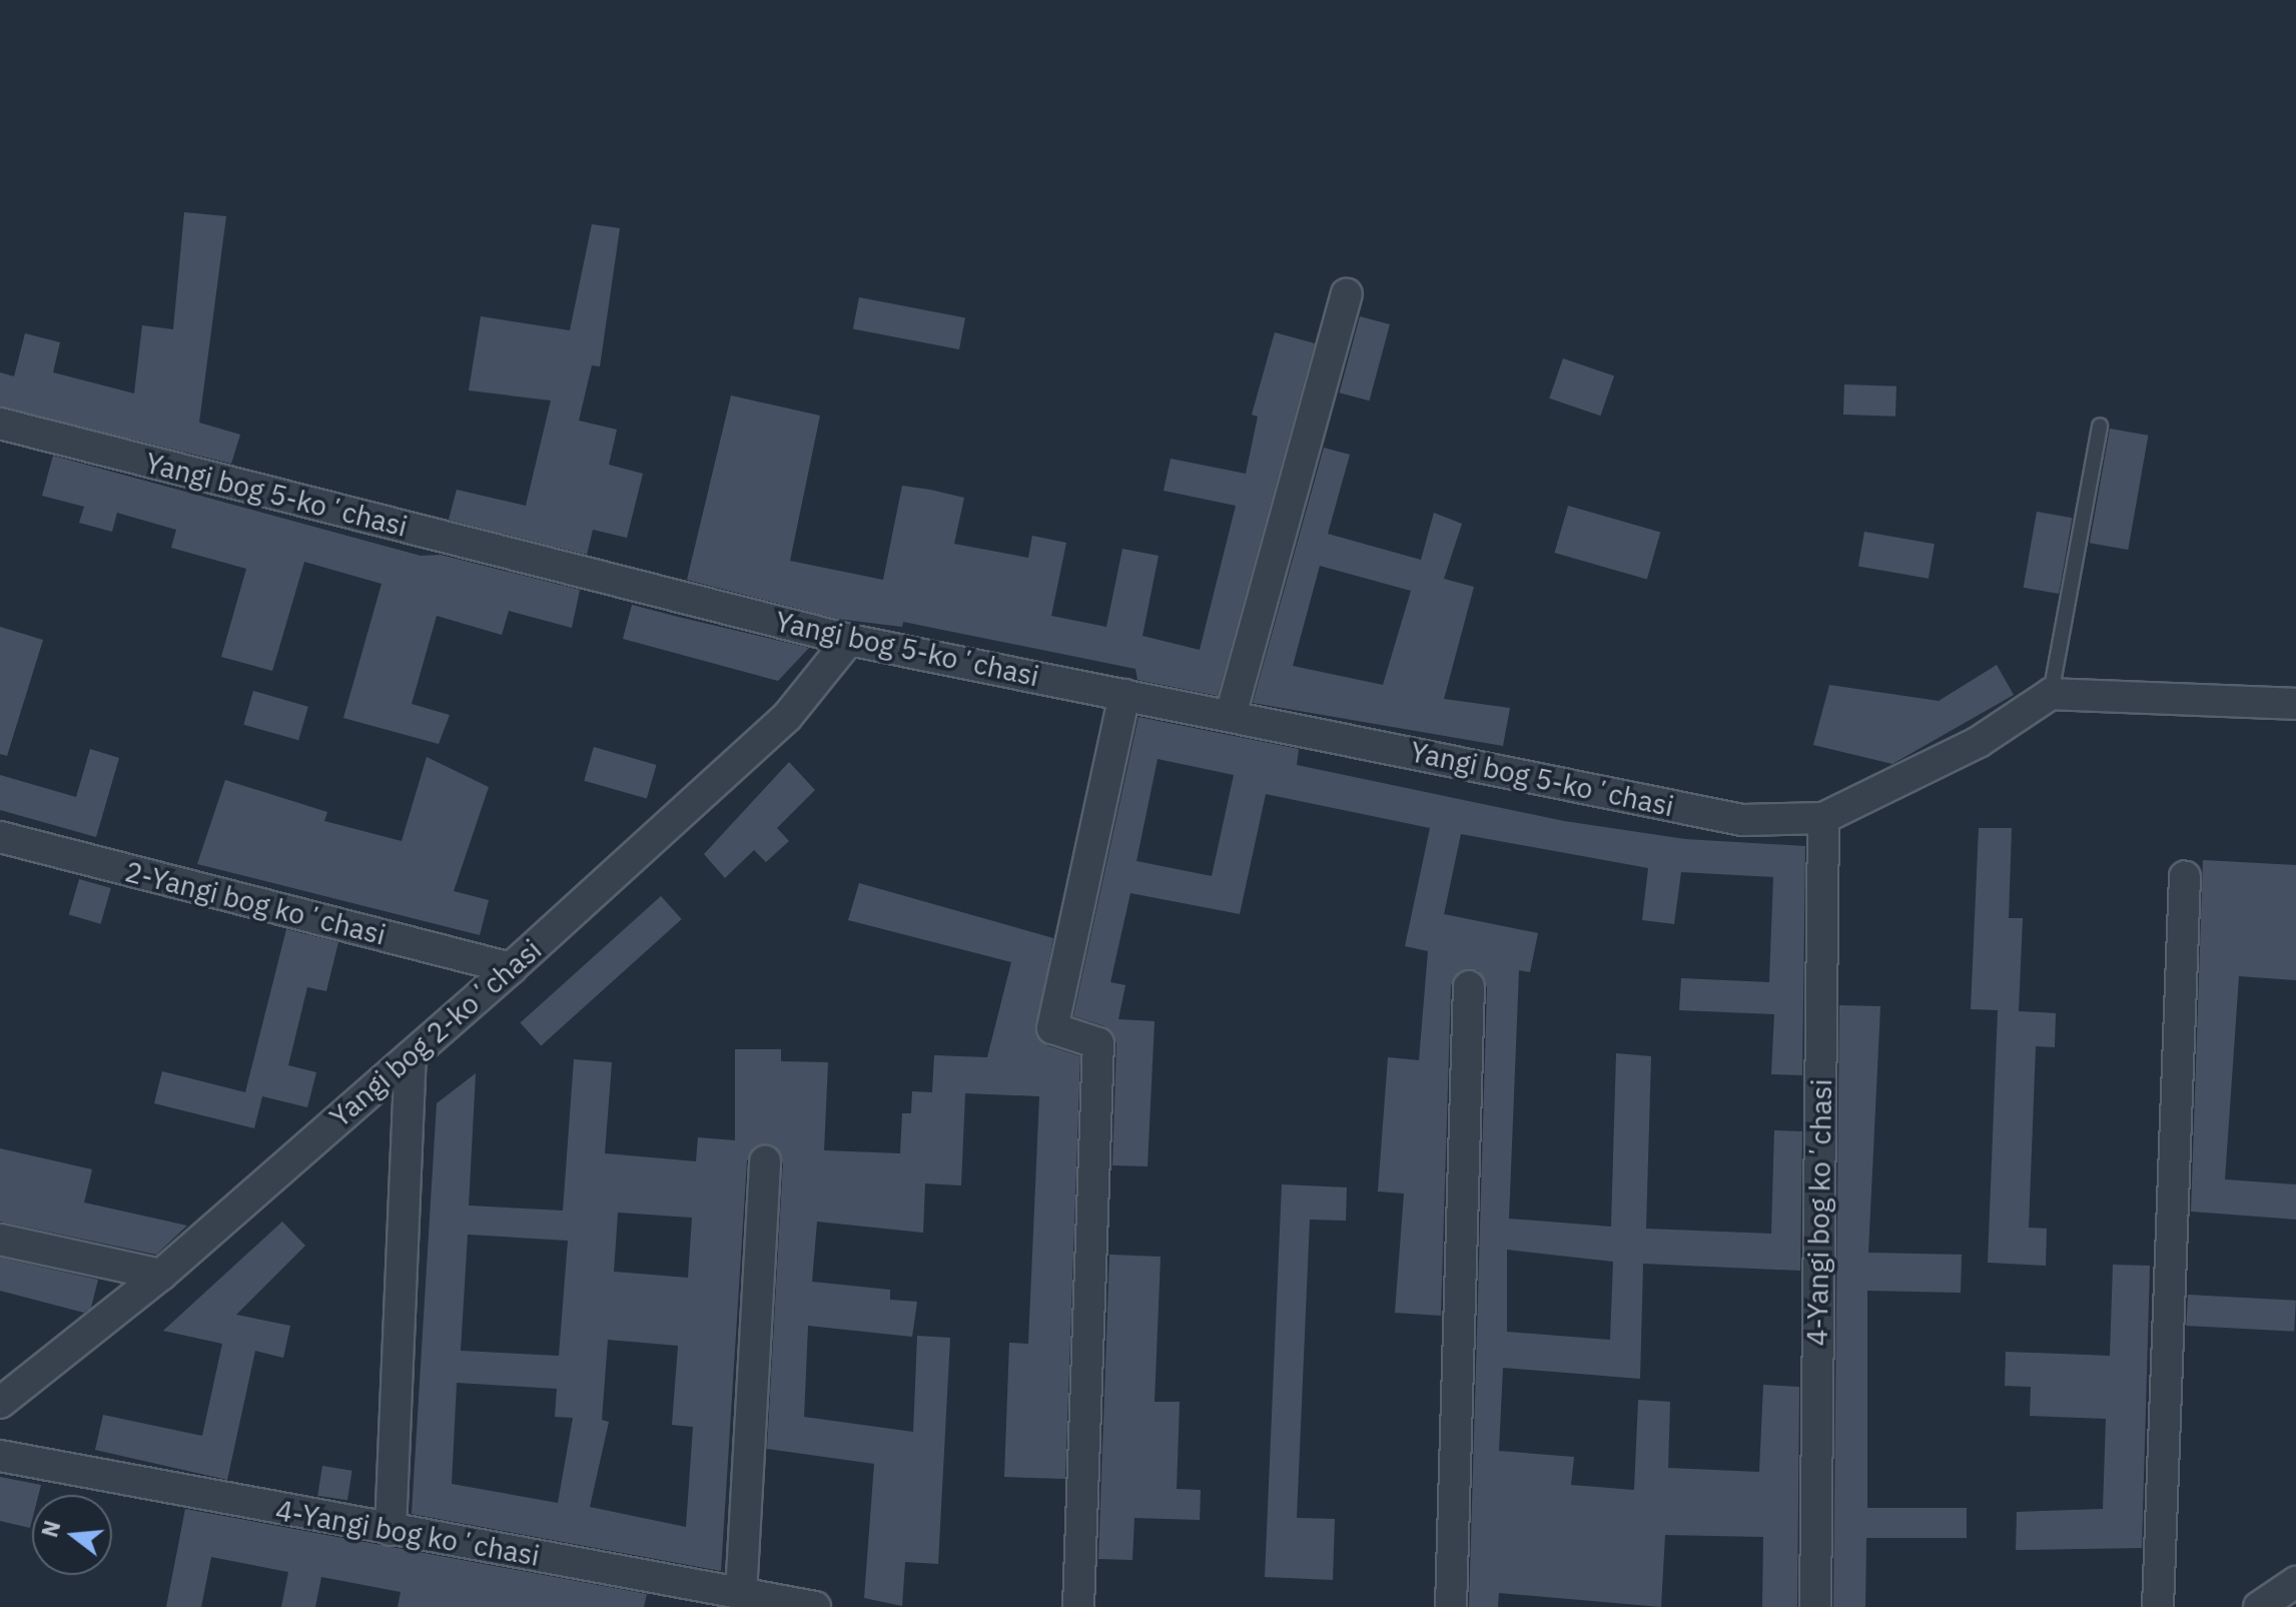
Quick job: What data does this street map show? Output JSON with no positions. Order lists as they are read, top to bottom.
{
  "streets": {
    "street": [
      "Yangi bog 5-koʼchasi",
      "2-Yangi bog koʼchasi",
      "Yangi bog 2-koʼchasi",
      "4-Yangi bog koʼchasi"
    ]
  },
  "crossings": [
    ["Yangi bog 5-koʼchasi", "Yangi bog 2-koʼchasi"],
    ["Yangi bog 5-koʼchasi", "4-Yangi bog koʼchasi"],
    ["2-Yangi bog koʼchasi", "Yangi bog 2-koʼchasi"]
  ],
  "north": "left"
}
